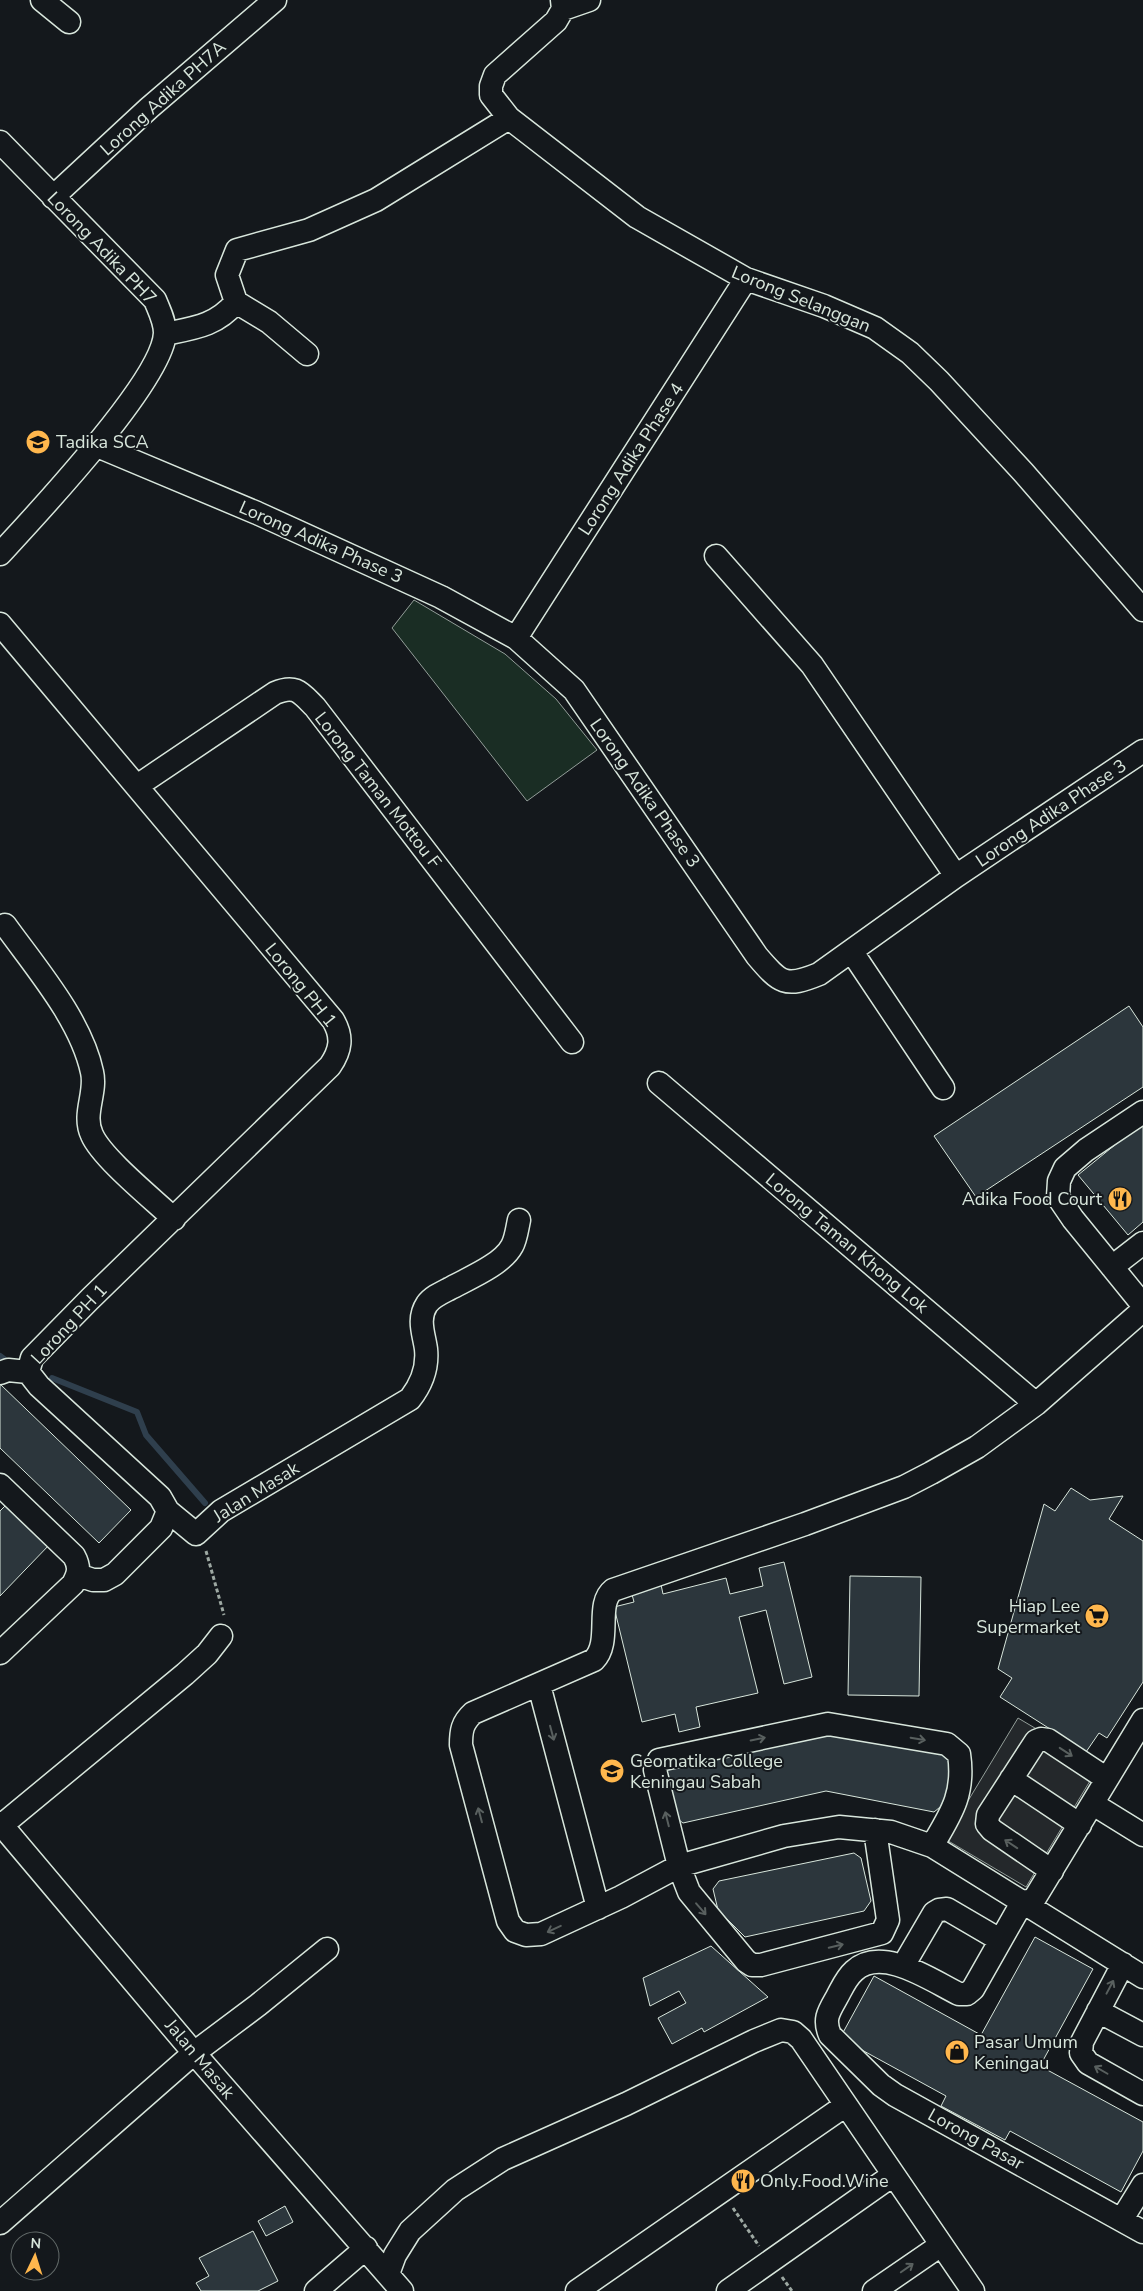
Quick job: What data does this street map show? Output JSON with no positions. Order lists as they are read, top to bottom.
{
  "streets": {
    "street": [
      "Lorong Adika PH7A",
      "Lorong Adika PH7",
      "Lorong Selanggan",
      "Lorong Adika Phase 4",
      "Lorong Adika Phase 3",
      "Lorong Taman Mottou F",
      "Lorong PH 1",
      "Lorong Taman Khong Lok",
      "Jalan Masak",
      "Lorong Pasar"
    ]
  },
  "crossings": [
    ["Lorong Adika PH7A", "Lorong Adika PH7"],
    ["Lorong Selanggan", "Lorong Adika Phase 4"],
    ["Lorong Adika Phase 4", "Lorong Adika Phase 3"],
    ["Lorong Taman Mottou F", "Lorong PH 1"]
  ],
  "places": {
    "school or university": ["Tadika SCA", "Geomatika College Keningau Sabah"],
    "restaurant": ["Adika Food Court", "Only.Food.Wine"],
    "supermarket": ["Hiap Lee Supermarket"],
    "shop": ["Pasar Umum Keningau"]
  },
  "north": "top"
}
